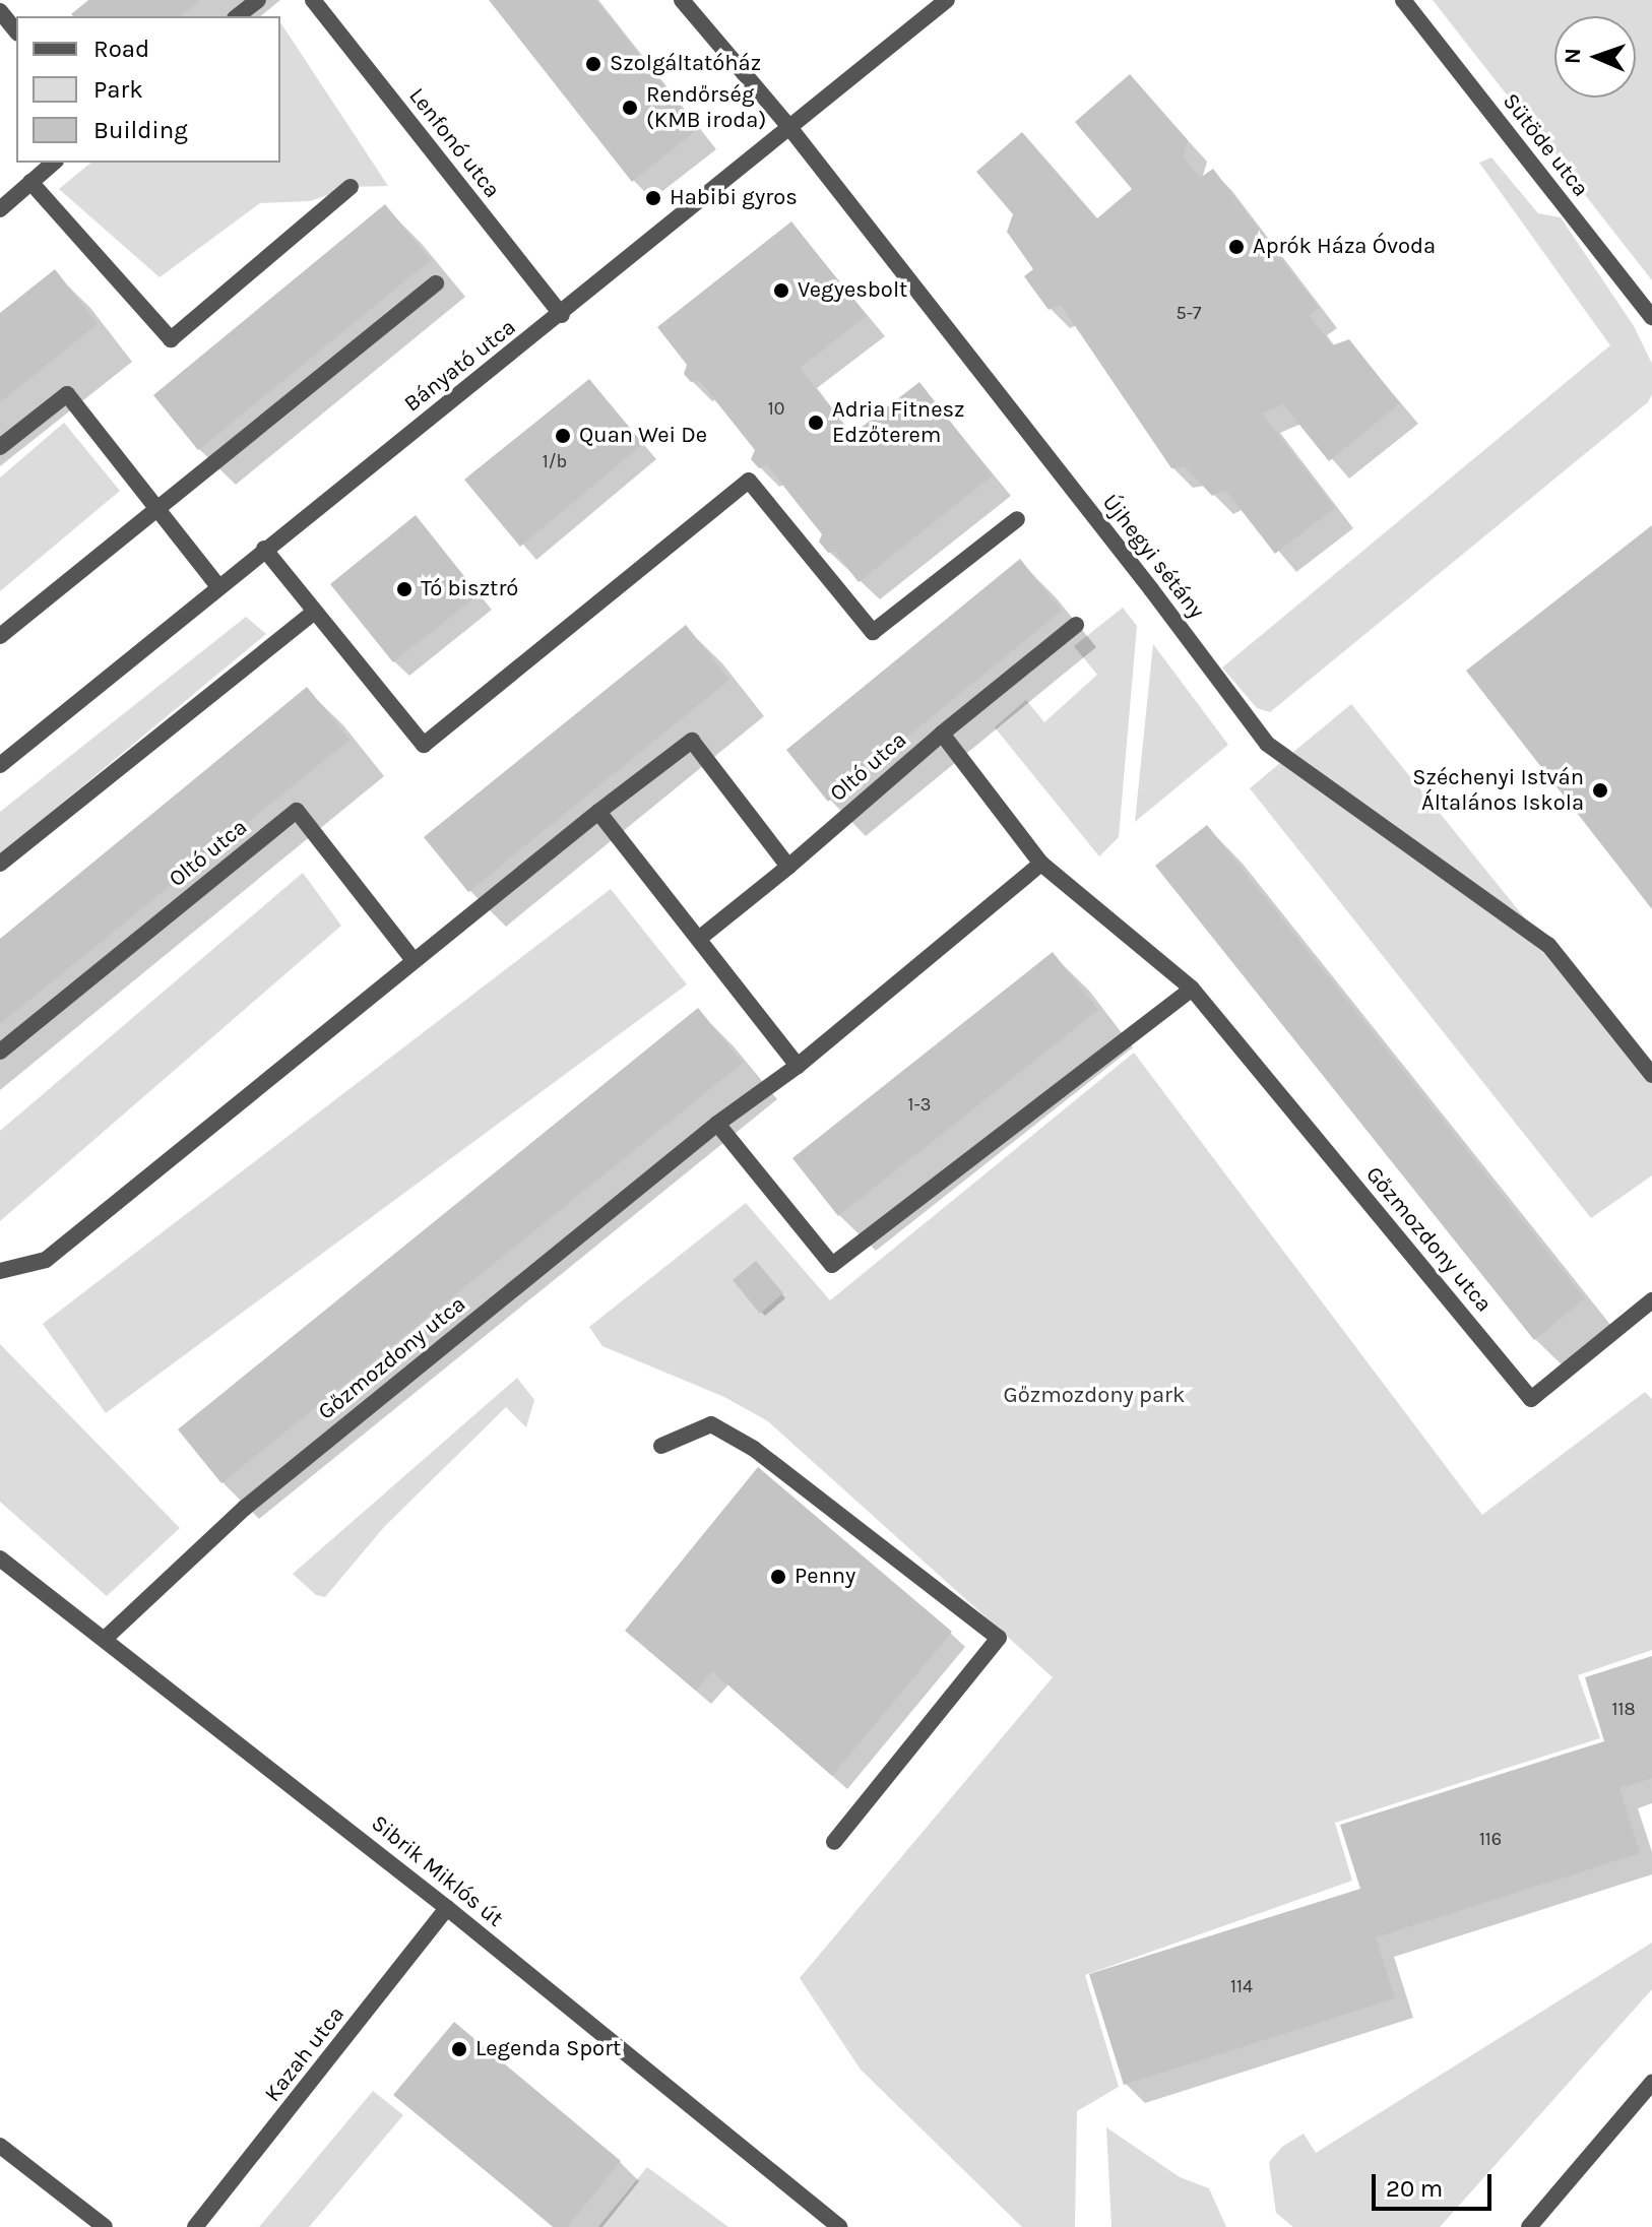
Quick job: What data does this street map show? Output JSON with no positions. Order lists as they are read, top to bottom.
{
  "streets": {
    "street": [
      "Lenfonó utca",
      "Sütöde utca",
      "Bányató utca",
      "Újhegyi sétány",
      "Oltó utca",
      "Gőzmozdony utca",
      "Sibrik Miklós út",
      "Kazah utca"
    ]
  },
  "crossings": [
    ["Lenfonó utca", "Bányató utca"],
    ["Bányató utca", "Újhegyi sétány"],
    ["Oltó utca", "Gőzmozdony utca"],
    ["Gőzmozdony utca", "Sibrik Miklós út"],
    ["Sibrik Miklós út", "Kazah utca"]
  ],
  "parks": ["Gőzmozdony park"],
  "places": [
    "Szolgáltatóház",
    "Rendőrség (KMB iroda)",
    "Habibi gyros",
    "Aprók Háza Óvoda",
    "Vegyesbolt",
    "Adria Fitnesz Edzőterem",
    "Quan Wei De",
    "Tó bisztró",
    "Széchenyi István Általános Iskola",
    "Penny",
    "Legenda Sport"
  ],
  "house_numbers": [
    "5-7",
    "10",
    "1/b",
    "1-3",
    "118",
    "116",
    "114"
  ],
  "legend": ["Road", "Park", "Building"],
  "scale_bar": "20 m",
  "north": "left"
}
